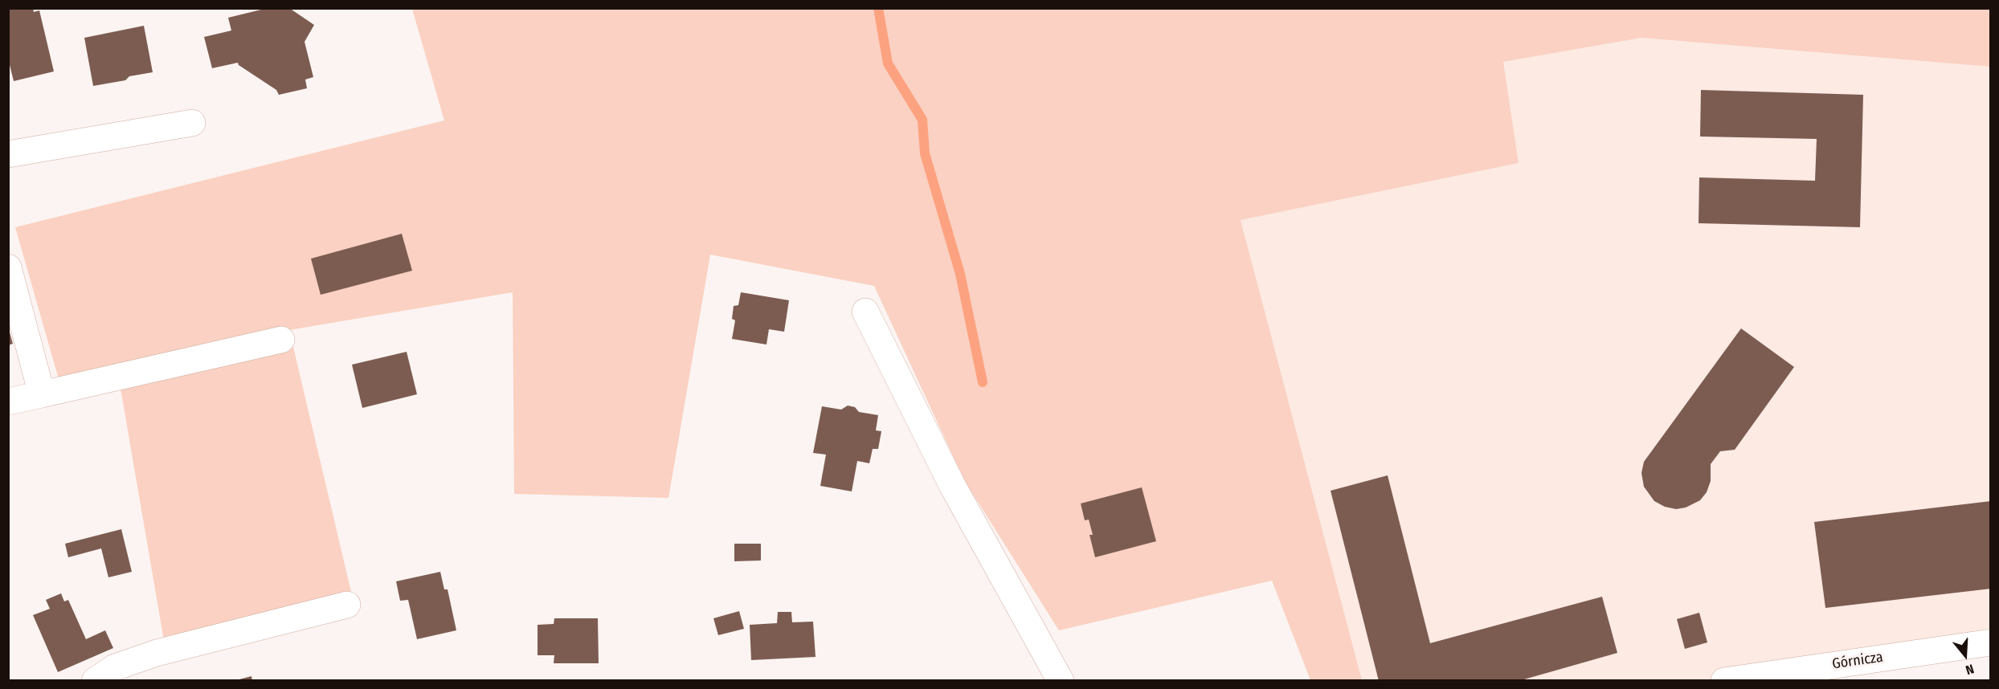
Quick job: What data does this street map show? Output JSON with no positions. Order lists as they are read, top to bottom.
{
  "streets": {
    "street": ["Górnicza"]
  },
  "north": "bottom"
}
